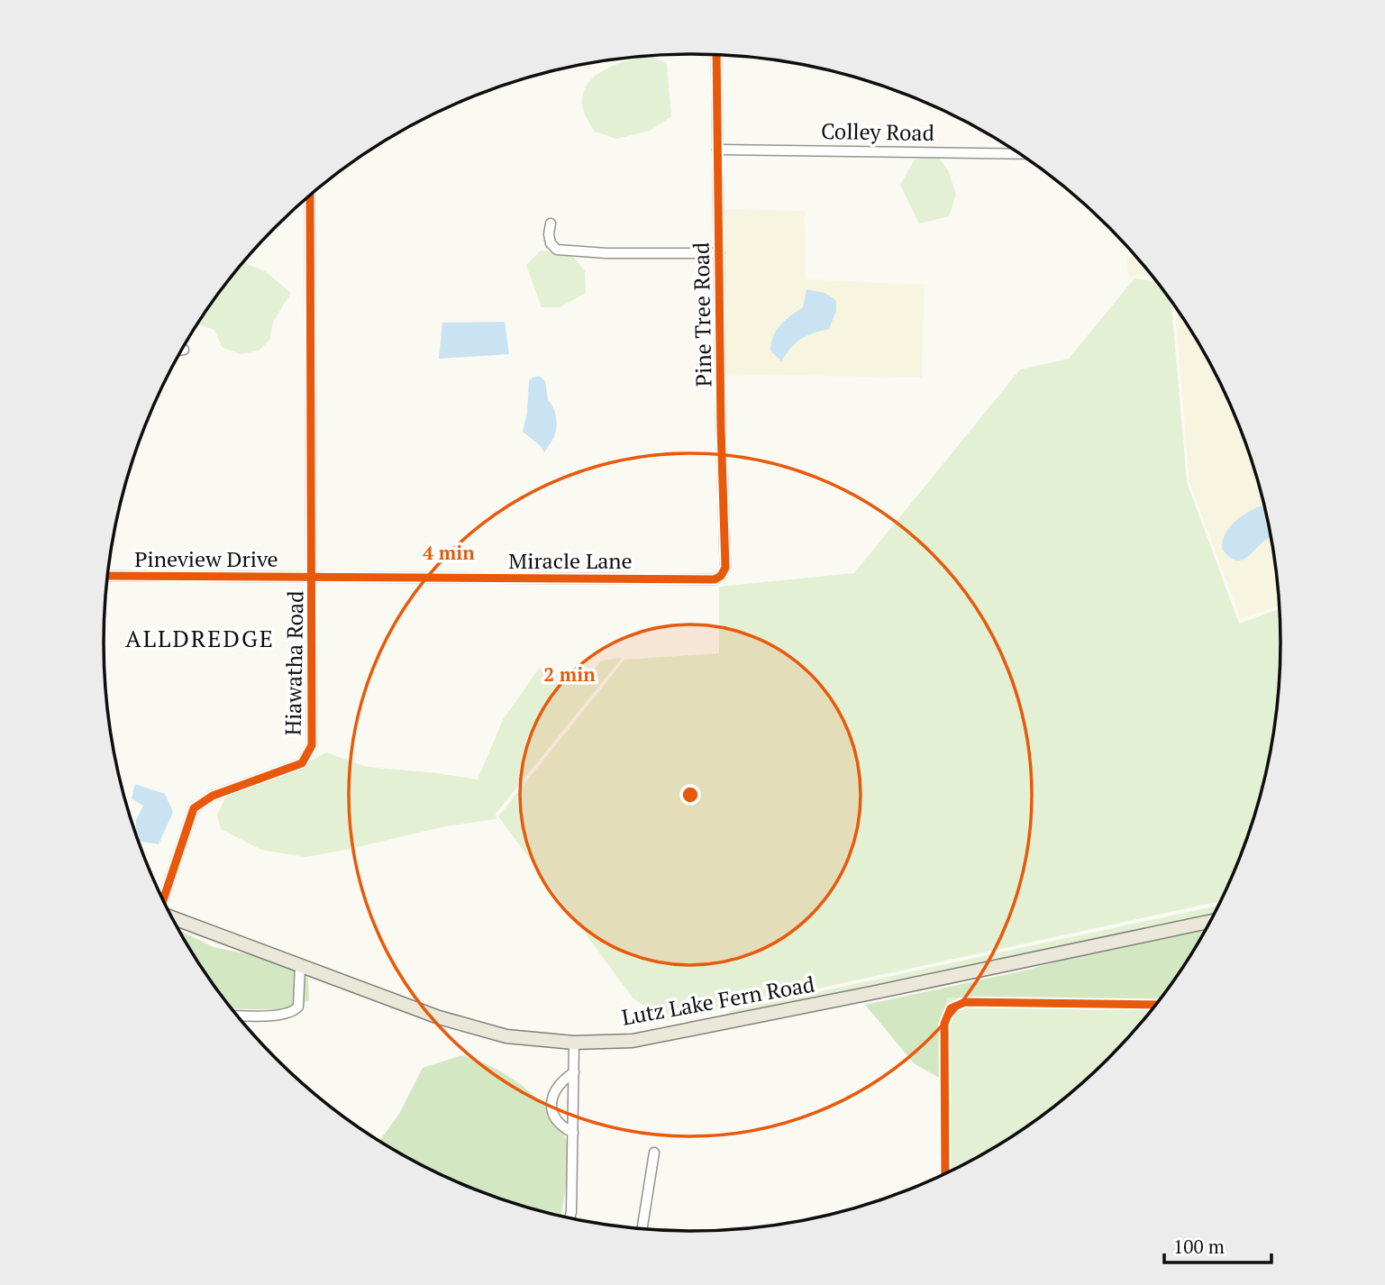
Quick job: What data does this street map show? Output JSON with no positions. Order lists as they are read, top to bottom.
{
  "streets": {
    "main road": ["Lutz Lake Fern Road"],
    "street": [
      "Colley Road",
      "Pine Tree Road",
      "Pineview Drive",
      "Miracle Lane",
      "Hiawatha Road"
    ]
  },
  "crossings": [
    ["Colley Road", "Pine Tree Road"],
    ["Pine Tree Road", "Miracle Lane"],
    ["Pineview Drive", "Miracle Lane"],
    ["Pineview Drive", "Hiawatha Road"],
    ["Miracle Lane", "Hiawatha Road"]
  ],
  "districts": ["ALLDREDGE"],
  "scale_bar": "100 m",
  "rings": ["4 min", "2 min"]
}
